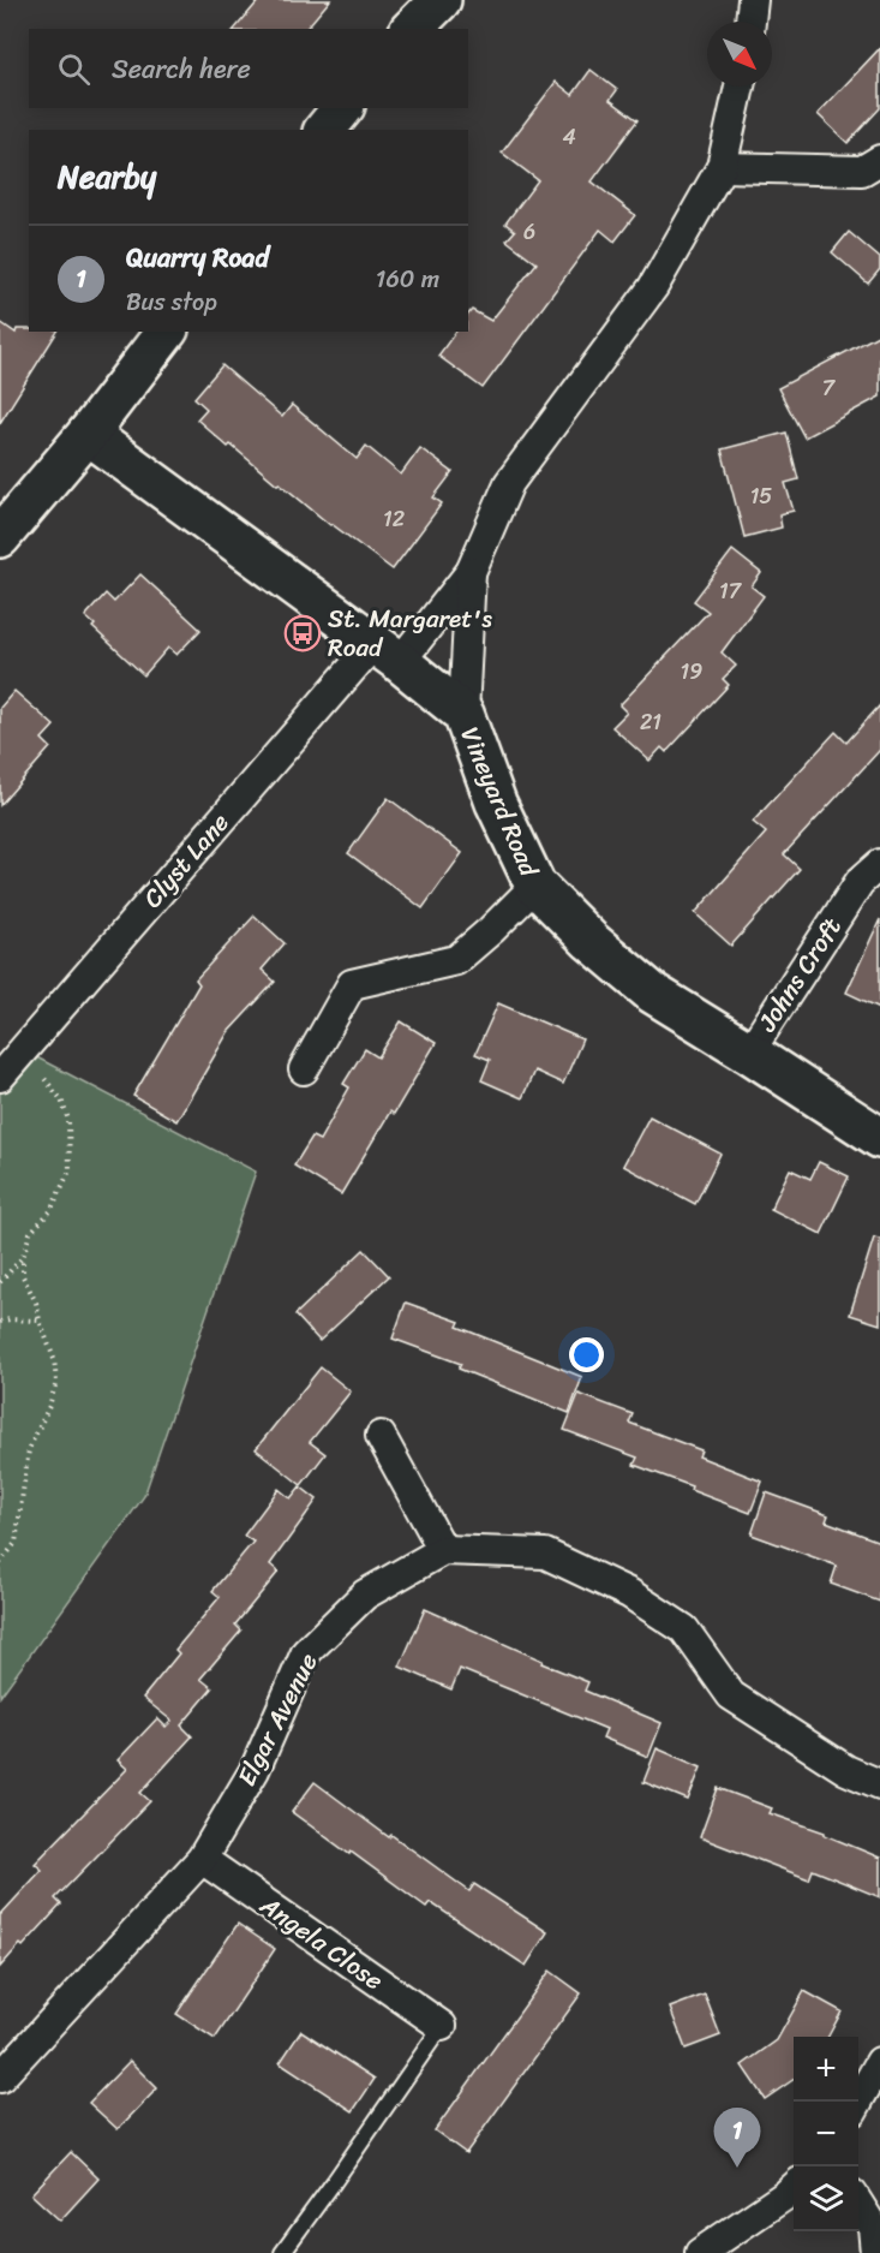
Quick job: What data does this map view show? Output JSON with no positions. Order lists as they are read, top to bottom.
{
  "streets": {
    "street": [
      "Vineyard Road",
      "Clyst Lane",
      "Johns Croft",
      "Elgar Avenue",
      "Angela Close"
    ]
  },
  "crossings": [
    ["Vineyard Road", "Clyst Lane"],
    ["Vineyard Road", "Johns Croft"],
    ["Elgar Avenue", "Angela Close"]
  ],
  "places": {
    "bus stop": ["St. Margaret's Road"]
  },
  "house_numbers": [
    "4",
    "6",
    "7",
    "15",
    "12",
    "17",
    "19",
    "21"
  ],
  "north": "bottom right",
  "page": {
    "search": "Search here",
    "heading": "Nearby",
    "list": [
      {
        "mark": "1",
        "name": "Quarry Road",
        "note": "Bus stop",
        "value": "160 m"
      }
    ],
    "map_buttons": ["+", "−"],
    "pins": "1"
  }
}
